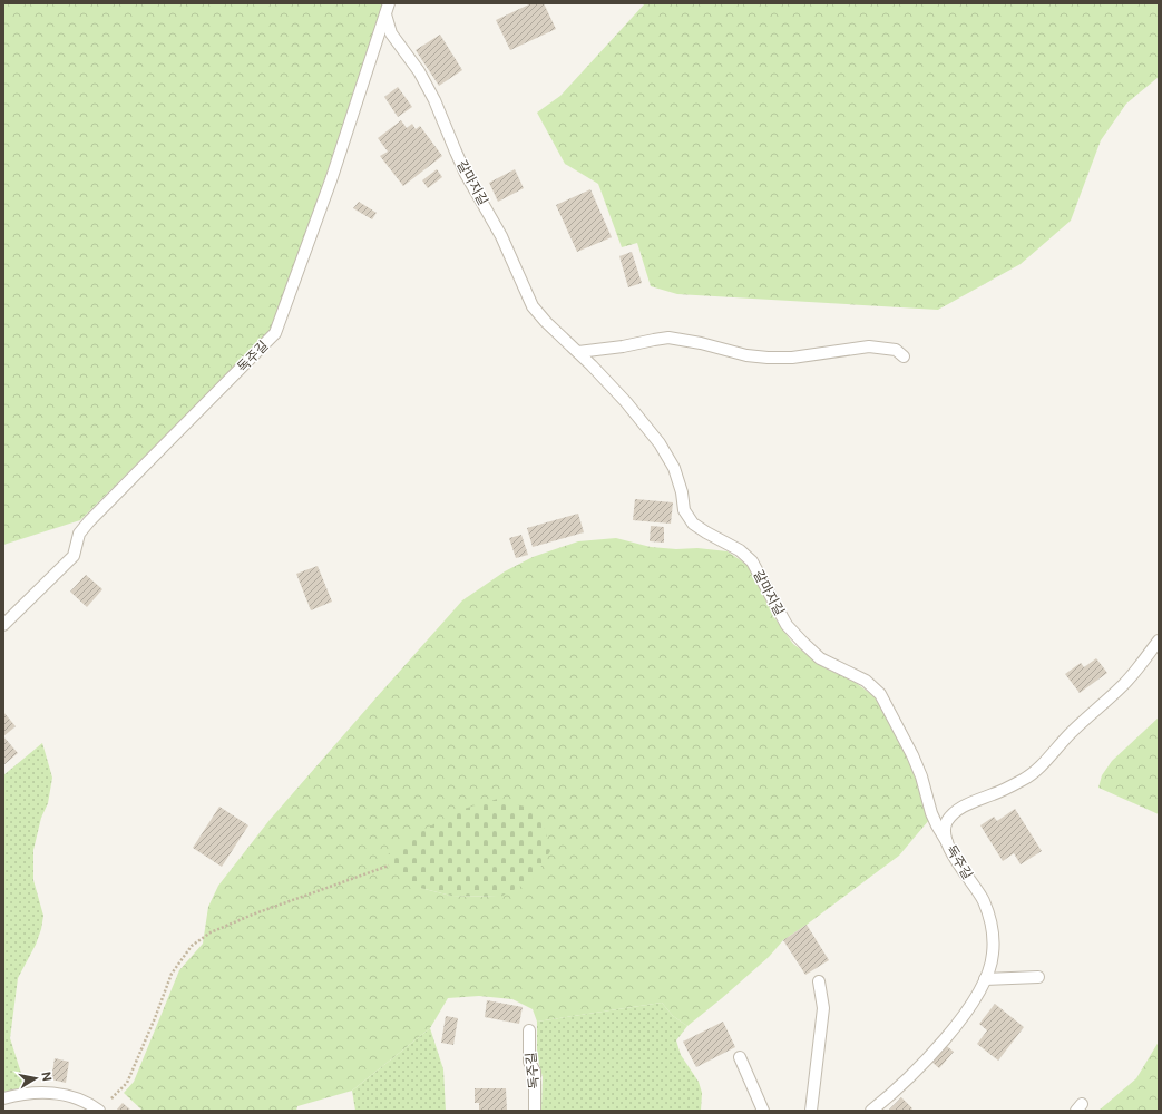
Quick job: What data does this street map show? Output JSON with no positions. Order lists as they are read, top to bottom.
{
  "streets": {
    "lane": ["갈마지길", "독주길"]
  },
  "crossings": [
    ["갈마지길", "독주길"]
  ],
  "north": "right"
}
